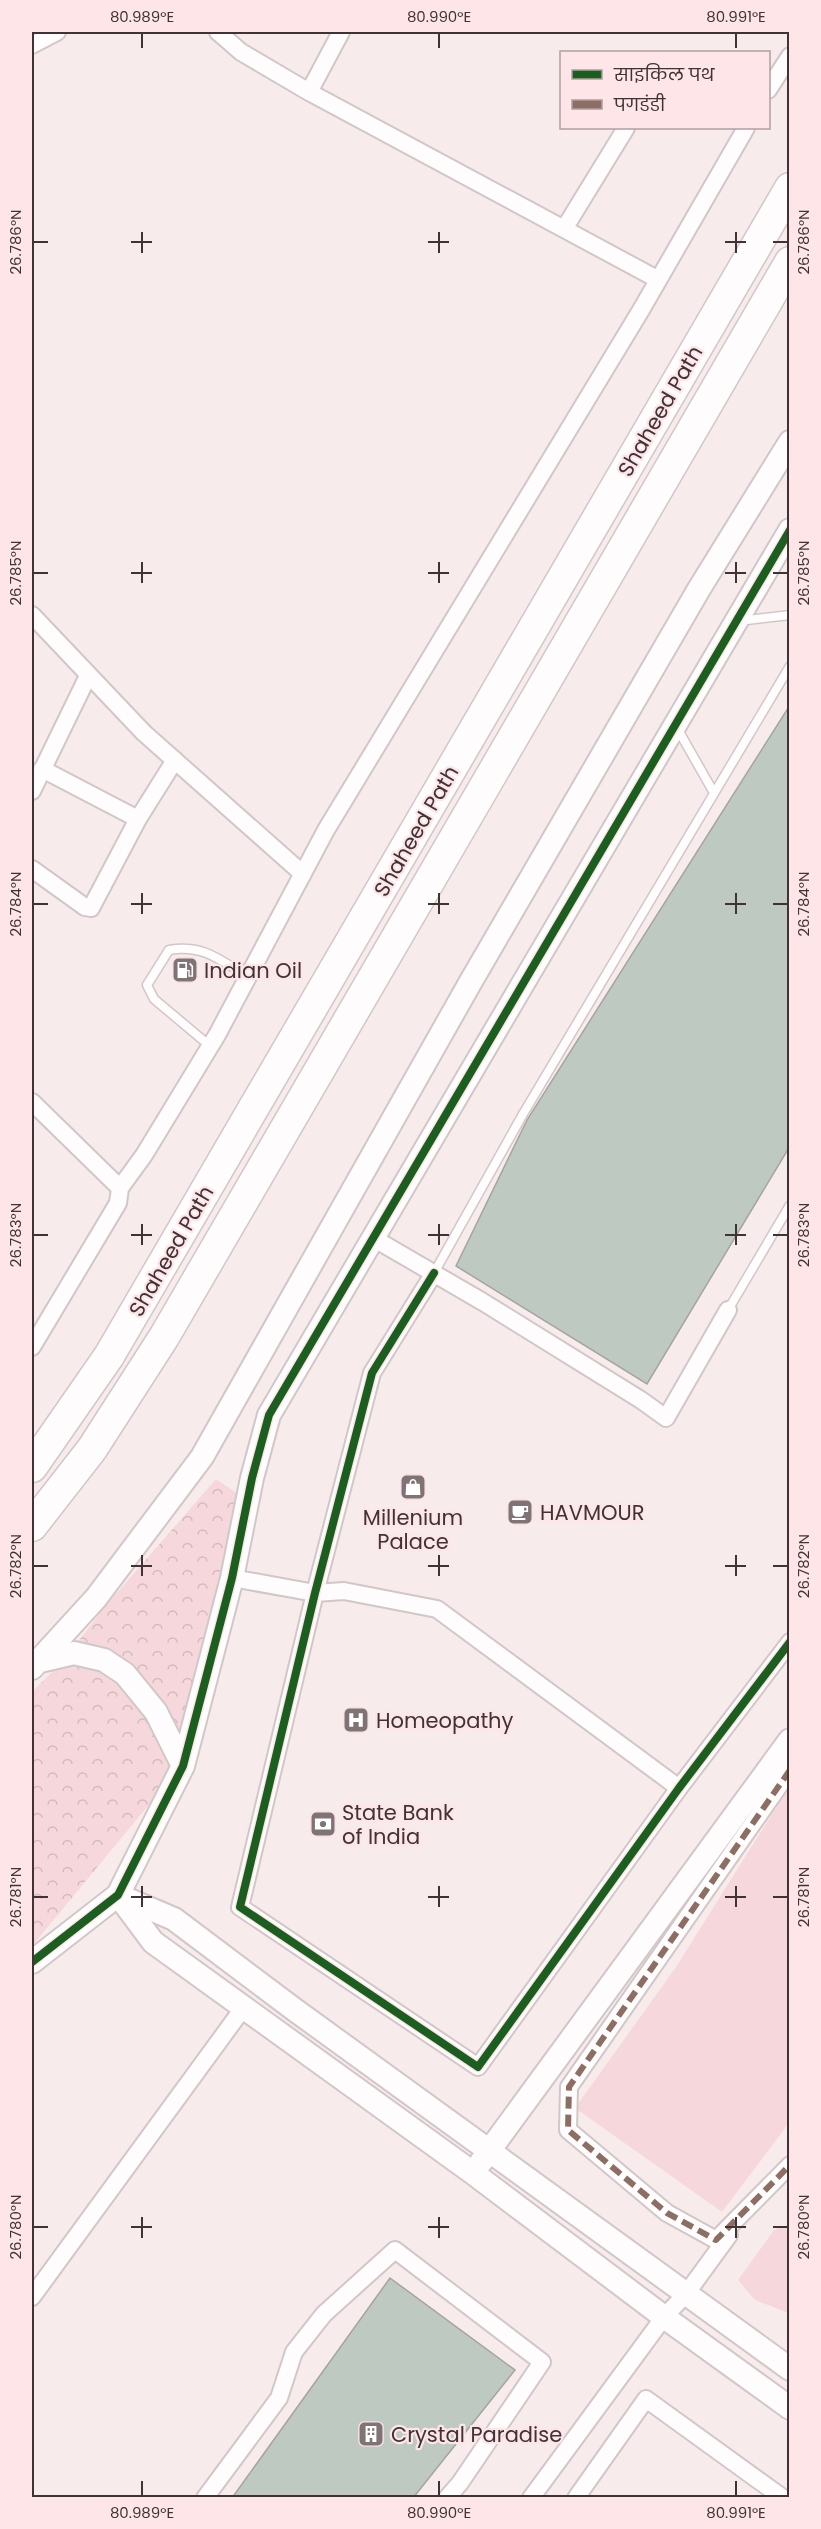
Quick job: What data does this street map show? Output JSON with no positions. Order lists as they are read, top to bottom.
{
  "streets": {
    "highway": ["Shaheed Path"]
  },
  "places": {
    "fuel station": ["Indian Oil"],
    "shop": ["Millenium Palace"],
    "cafe": ["HAVMOUR"],
    "hospital": ["Homeopathy"],
    "bank": ["State Bank of India"],
    "building": ["Crystal Paradise"]
  },
  "legend": ["साइकिल पथ", "पगडंडी"],
  "coordinates": [
    "80.989°E",
    "80.990°E",
    "80.991°E",
    "26.786°N",
    "26.785°N",
    "26.784°N",
    "26.783°N",
    "26.782°N",
    "26.781°N",
    "26.780°N"
  ]
}
